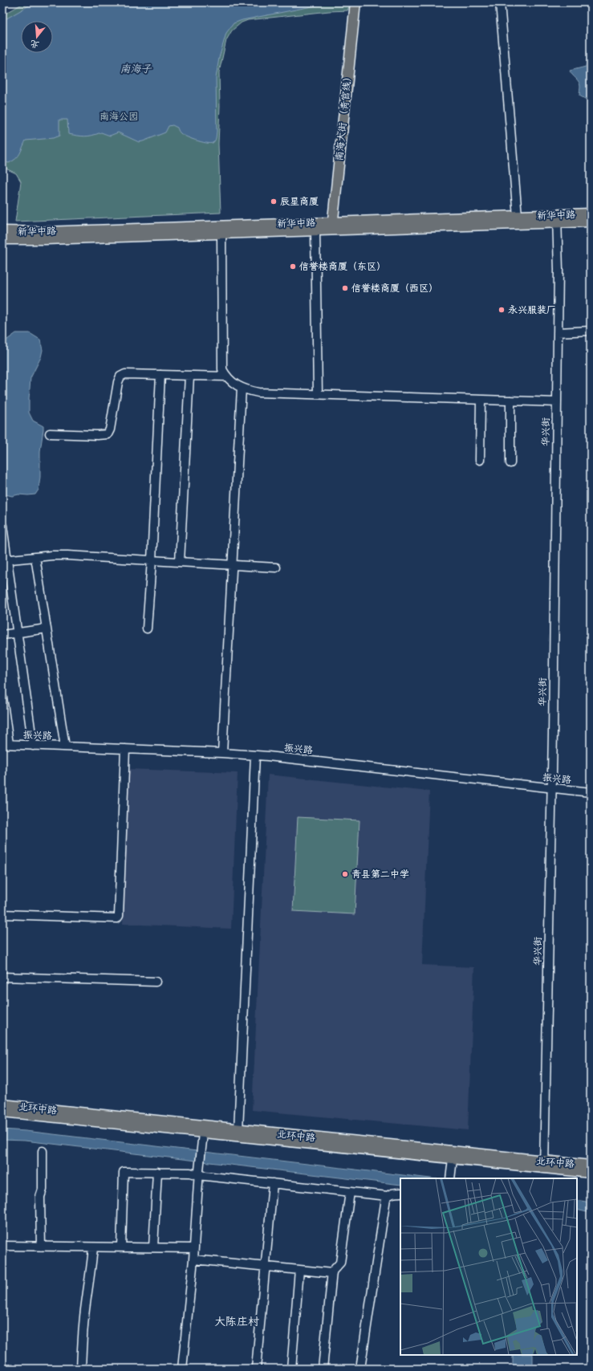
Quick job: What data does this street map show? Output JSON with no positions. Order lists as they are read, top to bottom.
{
  "streets": {
    "main road": ["南海大街 （青官线）", "新华中路", "北环中路"],
    "street": ["华兴街", "振兴路"]
  },
  "crossings": [
    ["南海大街 （青官线）", "新华中路"],
    ["新华中路", "华兴街"],
    ["华兴街", "振兴路"],
    ["华兴街", "北环中路"]
  ],
  "districts": ["大陈庄村"],
  "water": ["南海子"],
  "parks": ["南海公园"],
  "places": [
    "辰星商厦",
    "信誉楼商厦（东区）",
    "信誉楼商厦（西区）",
    "永兴服装厂",
    "青县第二中学"
  ],
  "north": "bottom"
}
